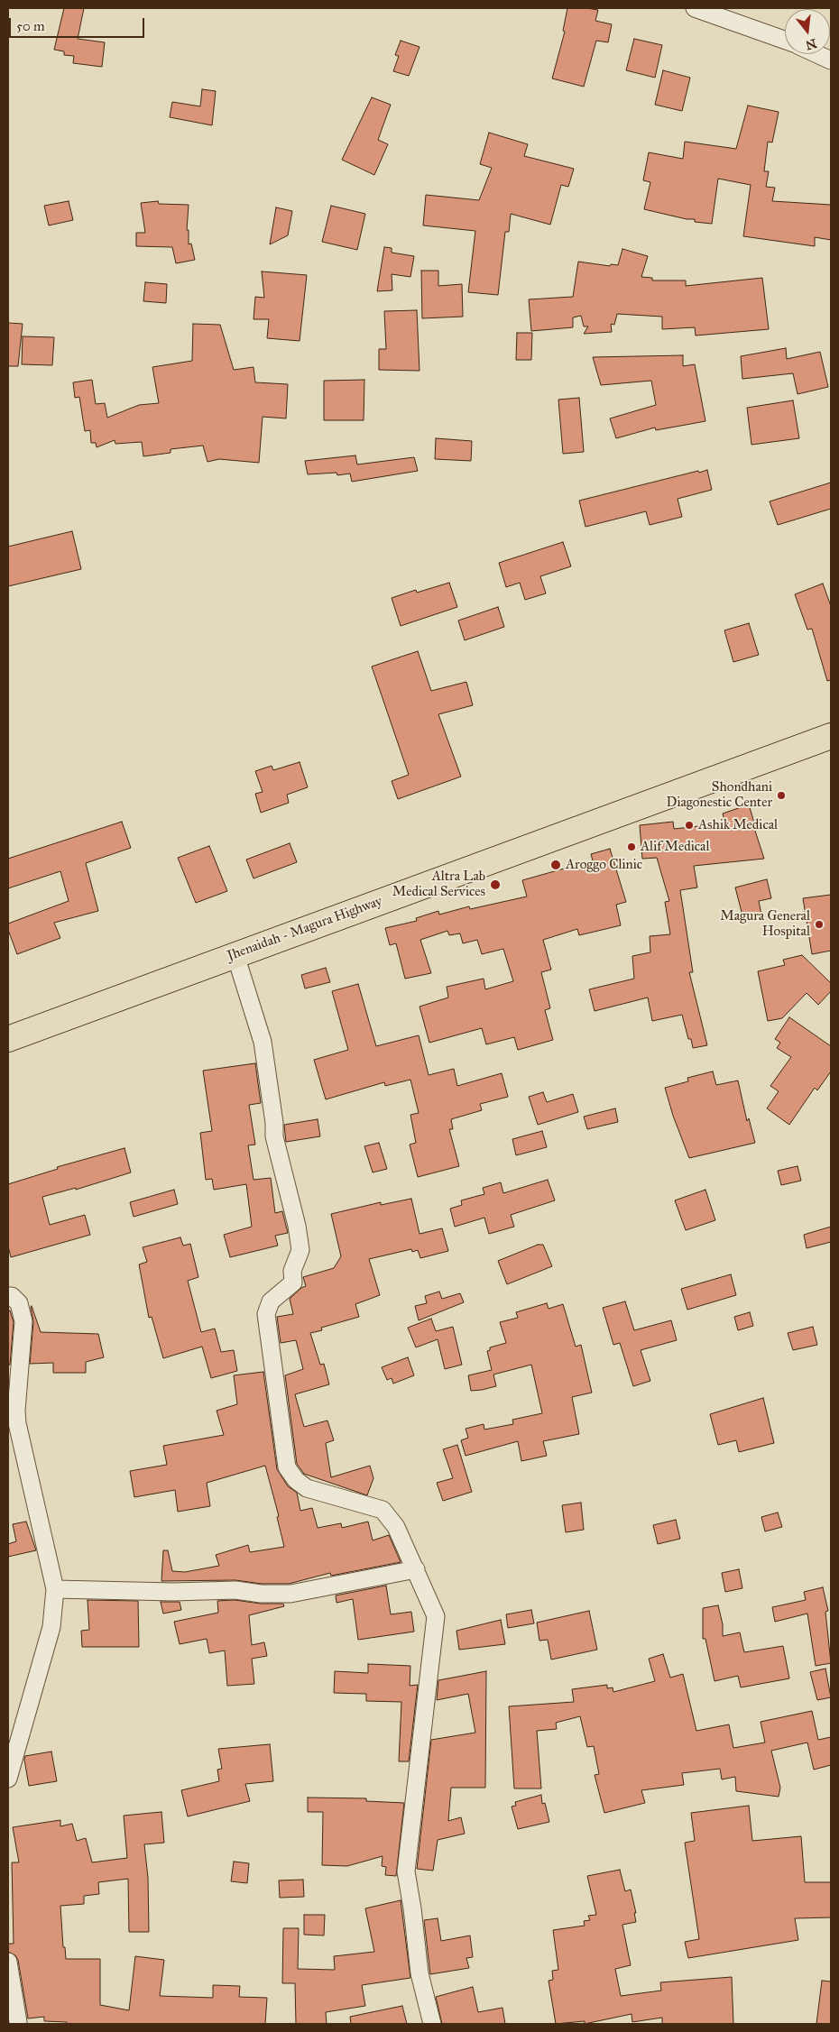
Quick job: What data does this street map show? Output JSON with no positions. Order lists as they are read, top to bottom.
{
  "streets": {
    "highway": ["Jhenaidah - Magura Highway"]
  },
  "places": [
    "Shondhani Diagonestic Center",
    "Ashik Medical",
    "Alif Medical",
    "Aroggo Clinic",
    "Altra Lab Medical Services",
    "Magura General Hospital"
  ],
  "scale_bar": "50 m",
  "north": "bottom"
}
